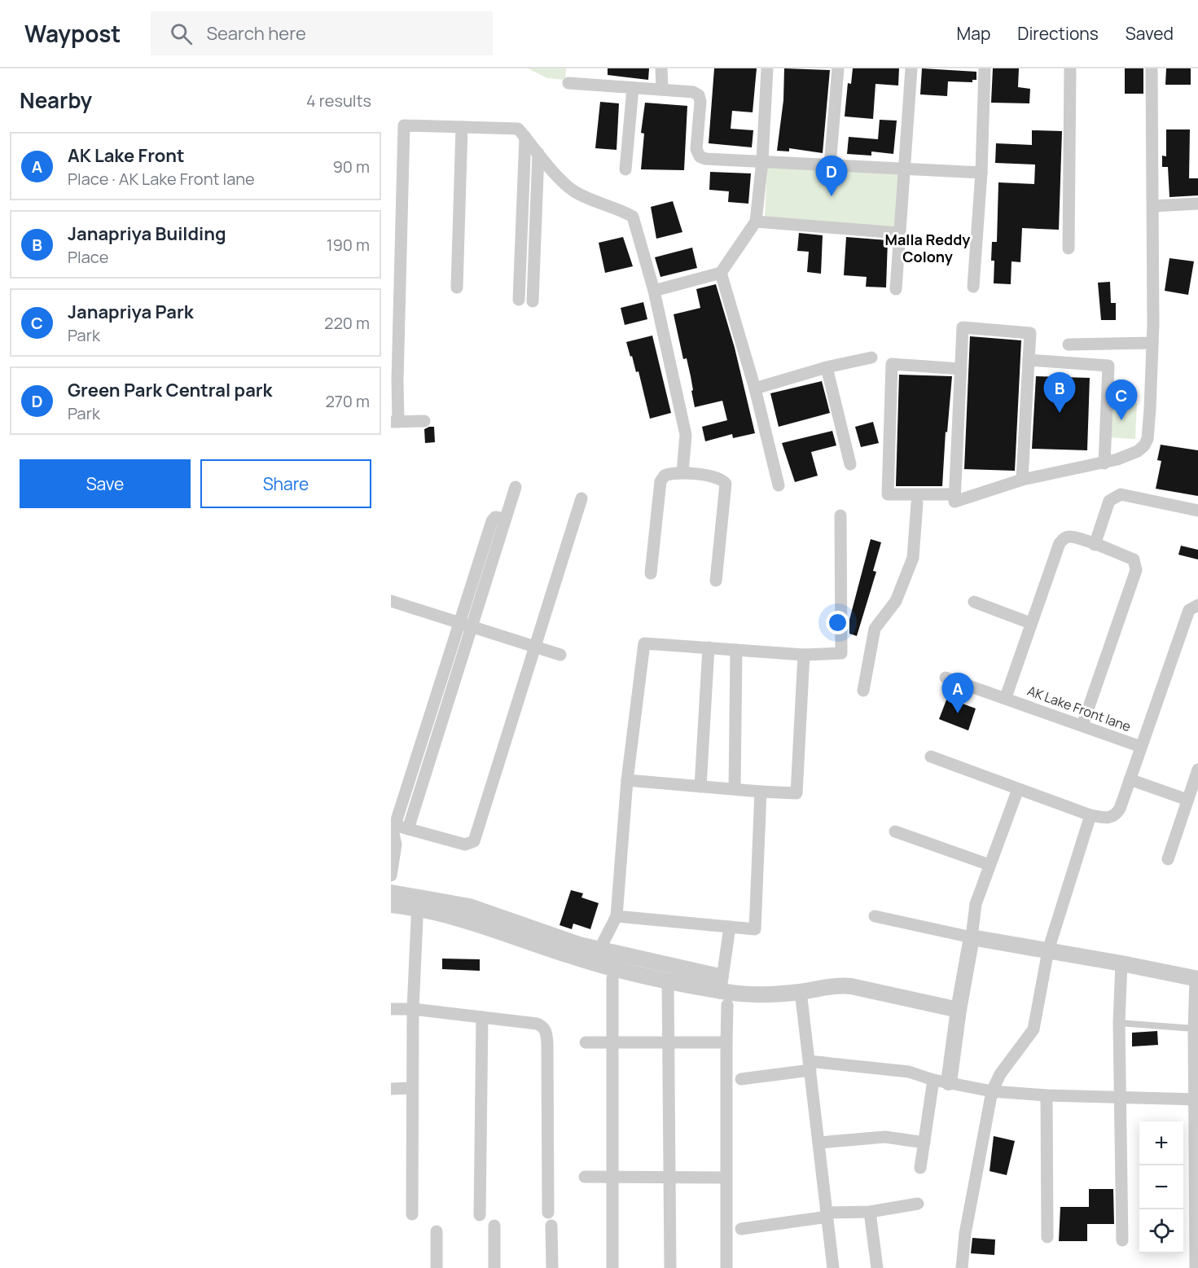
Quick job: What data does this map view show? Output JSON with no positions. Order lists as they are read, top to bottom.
{
  "streets": {
    "street": ["AK Lake Front lane"]
  },
  "districts": ["Malla Reddy Colony"],
  "page": {
    "header": "Waypost",
    "search": "Search here",
    "nav": ["Map", "Directions", "Saved"],
    "heading": ["Nearby", "4 results"],
    "list": [
      {
        "mark": "A",
        "name": "AK Lake Front",
        "note": "Place · AK Lake Front lane",
        "value": "90 m"
      },
      {
        "mark": "B",
        "name": "Janapriya Building",
        "note": "Place",
        "value": "190 m"
      },
      {
        "mark": "C",
        "name": "Janapriya Park",
        "note": "Park",
        "value": "220 m"
      },
      {
        "mark": "D",
        "name": "Green Park Central park",
        "note": "Park",
        "value": "270 m"
      }
    ],
    "pins": [
      "D",
      "B",
      "C",
      "A"
    ],
    "buttons": ["Save", "Share"],
    "map_buttons": ["+", "−"]
  }
}
